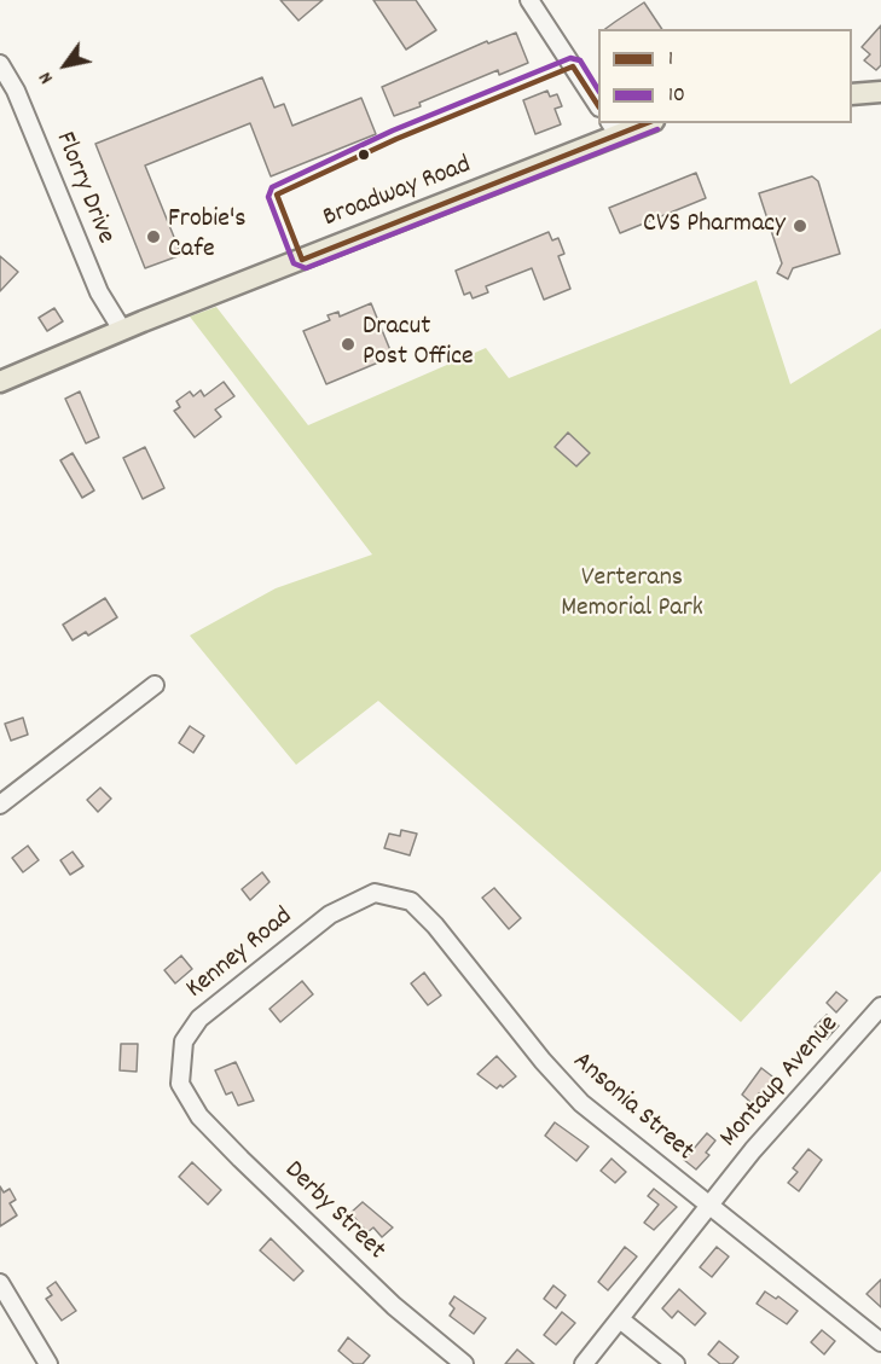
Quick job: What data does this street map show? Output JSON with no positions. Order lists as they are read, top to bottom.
{
  "streets": {
    "main road": ["Broadway Road"],
    "street": [
      "Florry Drive",
      "Kenney Road",
      "Montaup Avenue",
      "Ansonia Street",
      "Derby Street"
    ]
  },
  "crossings": [
    ["Florry Drive", "Broadway Road"],
    ["Kenney Road", "Ansonia Street"],
    ["Kenney Road", "Derby Street"],
    ["Montaup Avenue", "Ansonia Street"]
  ],
  "parks": ["Verterans Memorial Park"],
  "places": ["CVS Pharmacy", "Frobie's Cafe", "Dracut Post Office"],
  "lines": ["transit line 10", "transit line 1"],
  "legend": ["1", "10"],
  "north": "bottom left"
}
